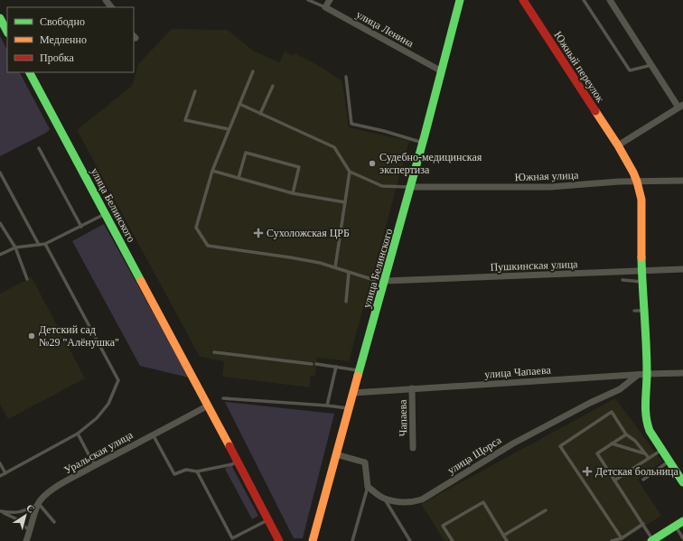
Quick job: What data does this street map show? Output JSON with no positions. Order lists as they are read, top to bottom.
{
  "streets": {
    "street": [
      "улица Ленина",
      "Южный переулок",
      "Южная улица",
      "улица Белинского",
      "Пушкинская улица",
      "улица Чапаева",
      "Чапаева",
      "Уральская улица",
      "улица Щорса"
    ]
  },
  "crossings": [
    ["улица Ленина", "улица Белинского"],
    ["Южный переулок", "Южная улица"],
    ["Южный переулок", "Пушкинская улица"],
    ["Южный переулок", "улица Чапаева"],
    ["Южная улица", "улица Белинского"],
    ["улица Белинского", "Пушкинская улица"],
    ["улица Белинского", "улица Чапаева"],
    ["улица Белинского", "Уральская улица"],
    ["улица Чапаева", "Чапаева"],
    ["улица Чапаева", "улица Щорса"]
  ],
  "places": {
    "other": ["Судебно-медицинская экспертиза", "Детский сад №29 \"Алёнушка\""],
    "health": ["Сухоложская ЦРБ", "Детская больница"]
  },
  "legend": ["Свободно", "Медленно", "Пробка"],
  "north": "top right"
}
